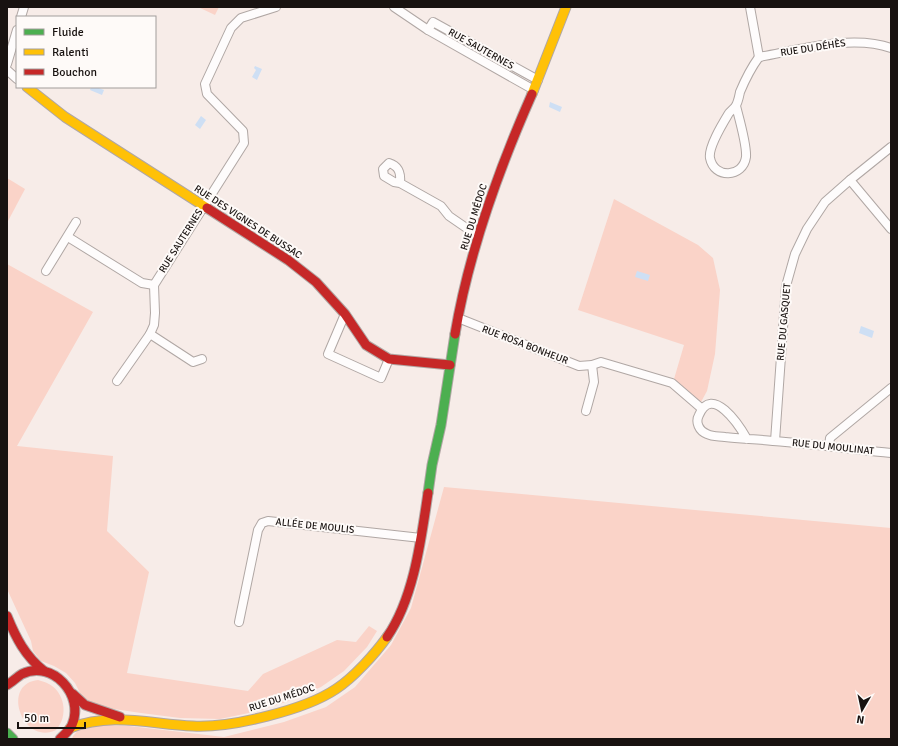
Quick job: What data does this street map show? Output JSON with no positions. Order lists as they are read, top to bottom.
{
  "streets": {
    "street": [
      "RUE DU DÉHÈS",
      "RUE SAUTERNES",
      "RUE DU MÉDOC",
      "RUE DES VIGNES DE BUSSAC",
      "RUE DU GASQUET",
      "RUE ROSA BONHEUR",
      "RUE DU MOULINAT",
      "ALLÉE DE MOULIS"
    ]
  },
  "crossings": [
    ["RUE SAUTERNES", "RUE DU MÉDOC"],
    ["RUE SAUTERNES", "RUE DES VIGNES DE BUSSAC"],
    ["RUE DU MÉDOC", "RUE DES VIGNES DE BUSSAC"],
    ["RUE DU MÉDOC", "RUE ROSA BONHEUR"],
    ["RUE DU MÉDOC", "ALLÉE DE MOULIS"],
    ["RUE DU GASQUET", "RUE DU MOULINAT"],
    ["RUE ROSA BONHEUR", "RUE DU MOULINAT"]
  ],
  "legend": ["Fluide", "Ralenti", "Bouchon"],
  "scale_bar": "50 m",
  "north": "bottom"
}
